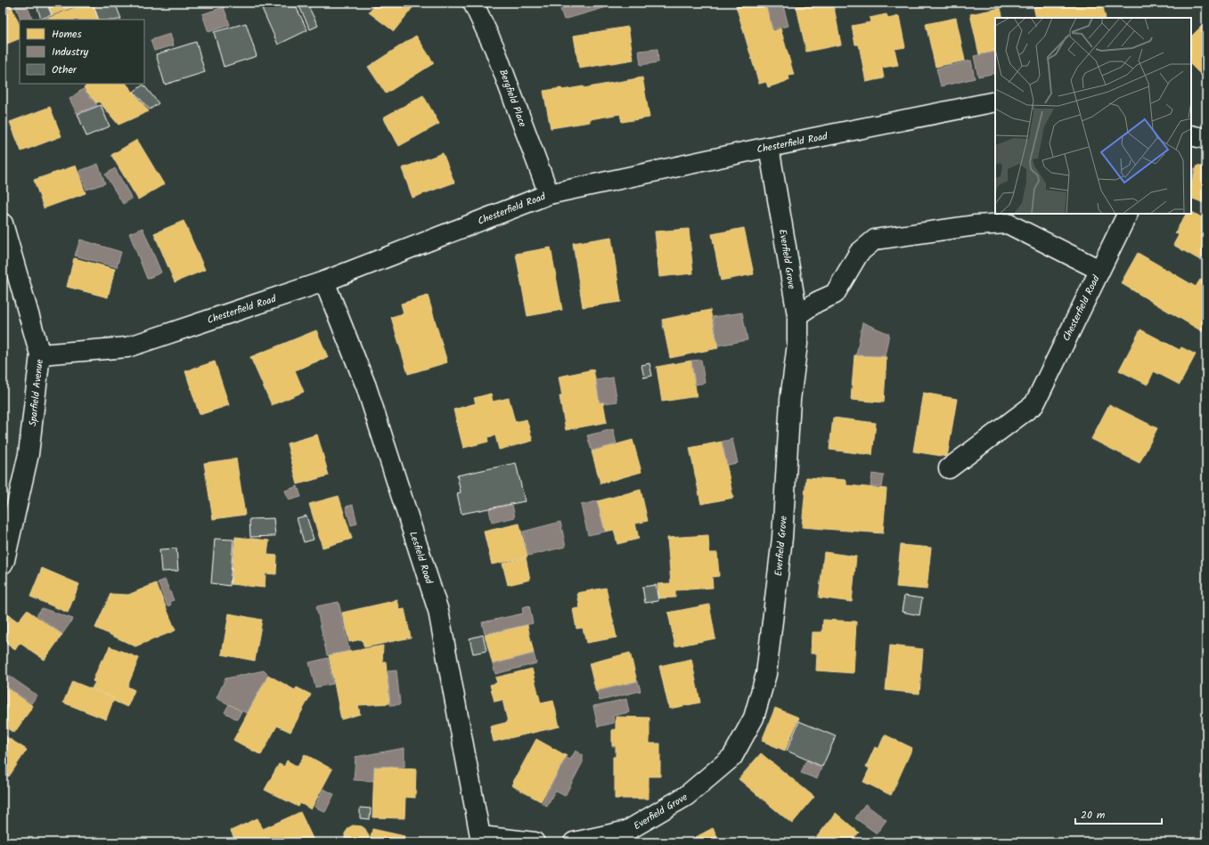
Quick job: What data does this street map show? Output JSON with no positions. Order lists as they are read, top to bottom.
{
  "streets": {
    "street": [
      "Bergfield Place",
      "Chesterfield Road",
      "Everfield Grove",
      "Sparfield Avenue",
      "Lesfield Road"
    ]
  },
  "crossings": [
    ["Bergfield Place", "Chesterfield Road"],
    ["Chesterfield Road", "Everfield Grove"],
    ["Chesterfield Road", "Sparfield Avenue"],
    ["Chesterfield Road", "Lesfield Road"]
  ],
  "legend": ["Homes", "Industry", "Other"],
  "scale_bar": "20 m"
}
